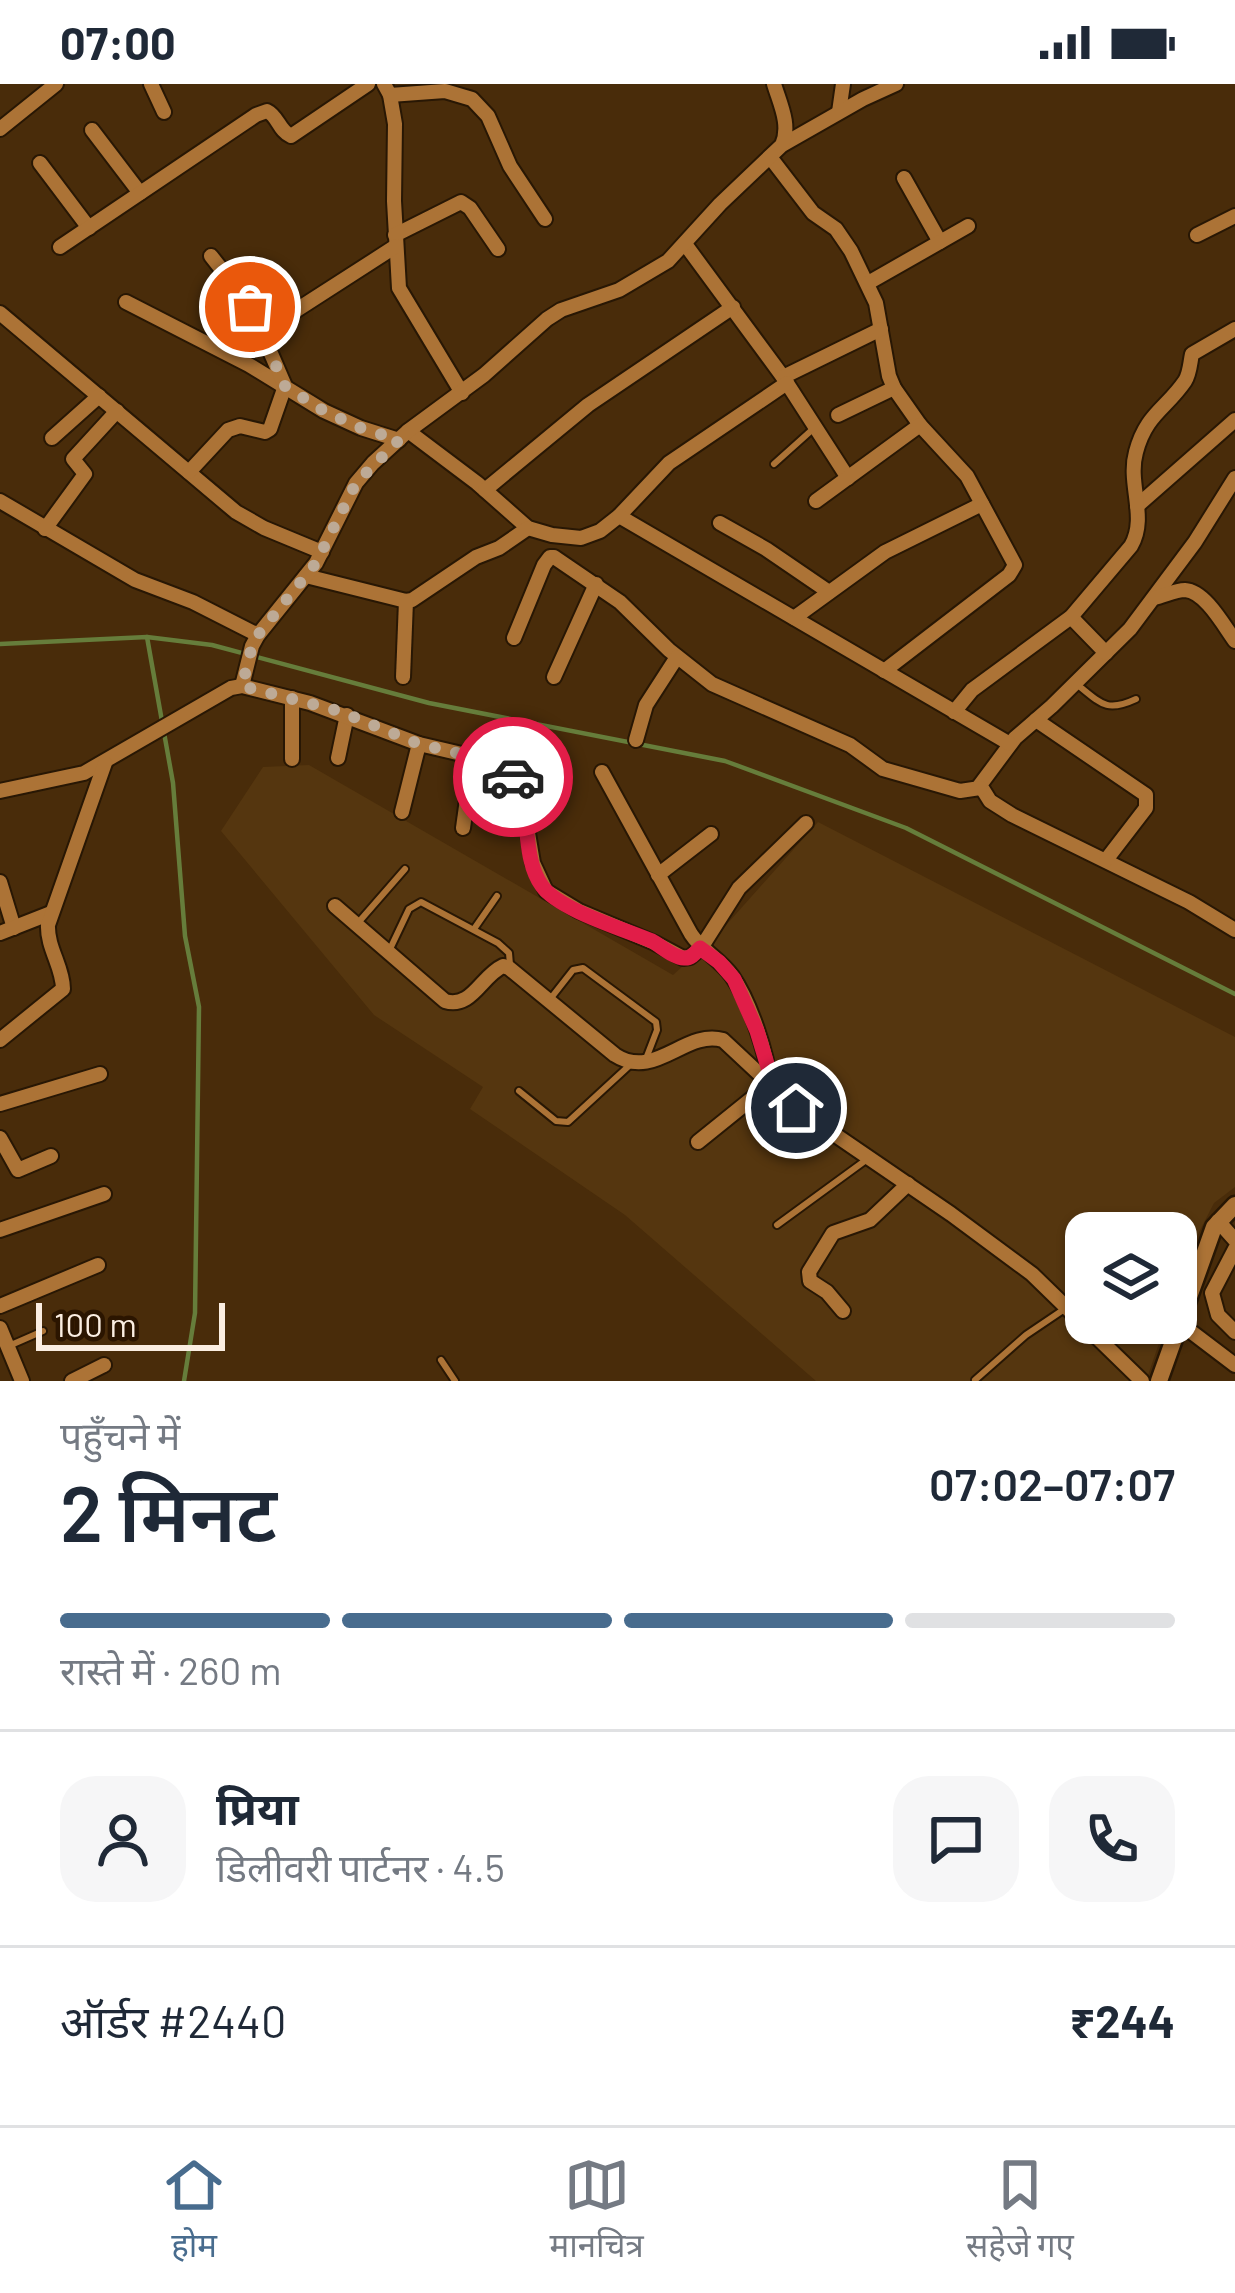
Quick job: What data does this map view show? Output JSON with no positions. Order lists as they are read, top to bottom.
{
  "scale_bar": "100 m",
  "page": {
    "status": "07:00",
    "scale": "100 m",
    "heading": ["2 मिनट", "पहुँचने में", "07:02–07:07"],
    "panel": [
      "प्रिया",
      "डिलीवरी पार्टनर · 4.5",
      "ऑर्डर #2440",
      "₹244"
    ],
    "bar": "रास्ते में · 260 m",
    "tabs": ["होम", "मानचित्र", "सहेजे गए"]
  }
}
